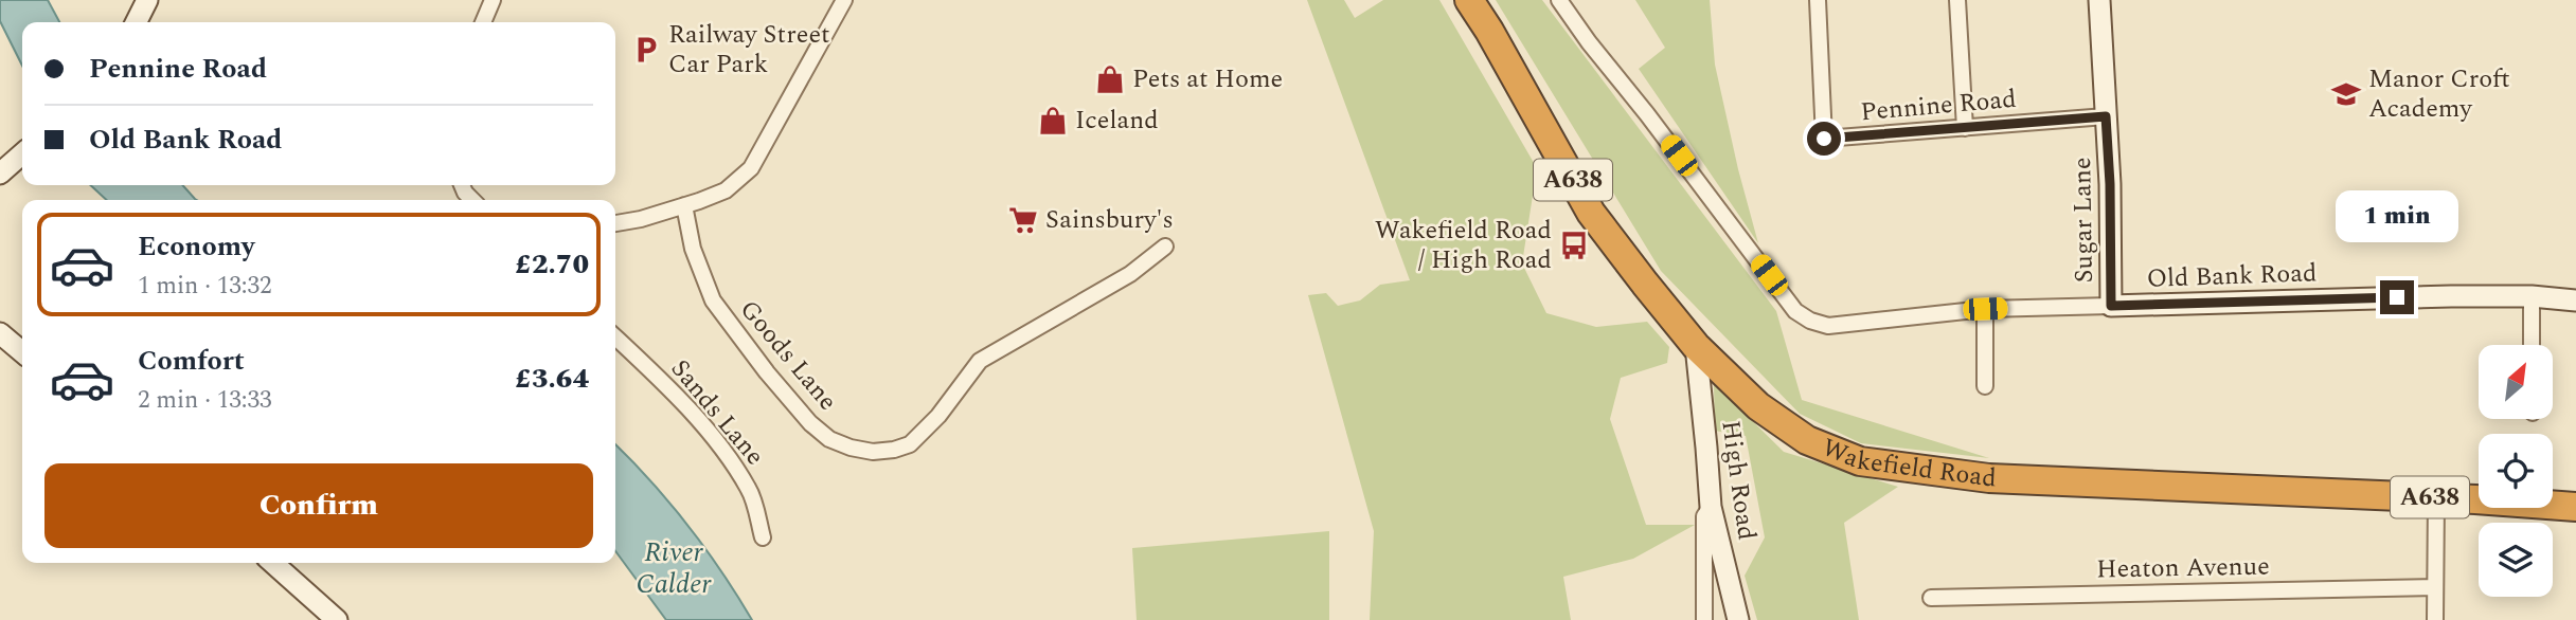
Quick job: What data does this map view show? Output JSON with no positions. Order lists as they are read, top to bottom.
{
  "streets": {
    "highway": ["A638", "Wakefield Road"],
    "street": [
      "Pennine Road",
      "Sugar Lane",
      "Old Bank Road",
      "Goods Lane",
      "Sands Lane",
      "High Road",
      "Heaton Avenue"
    ]
  },
  "crossings": [
    ["Pennine Road", "Sugar Lane"],
    ["Sugar Lane", "Old Bank Road"],
    ["Wakefield Road", "High Road"]
  ],
  "water": ["River Calder"],
  "places": {
    "parking": ["Railway Street Car Park"],
    "shop": ["Pets at Home", "Iceland"],
    "school or university": ["Manor Croft Academy"],
    "supermarket": ["Sainsbury's"],
    "bus stop": ["Wakefield Road / High Road"]
  },
  "north": "top right",
  "page": {
    "banner": ["Pennine Road", "Old Bank Road"],
    "bubble": "1 min",
    "list": [
      {
        "name": "Economy",
        "note": "1 min · 13:32",
        "value": "£2.70"
      },
      {
        "name": "Comfort",
        "note": "2 min · 13:33",
        "value": "£3.64"
      }
    ],
    "buttons": "Confirm"
  }
}
